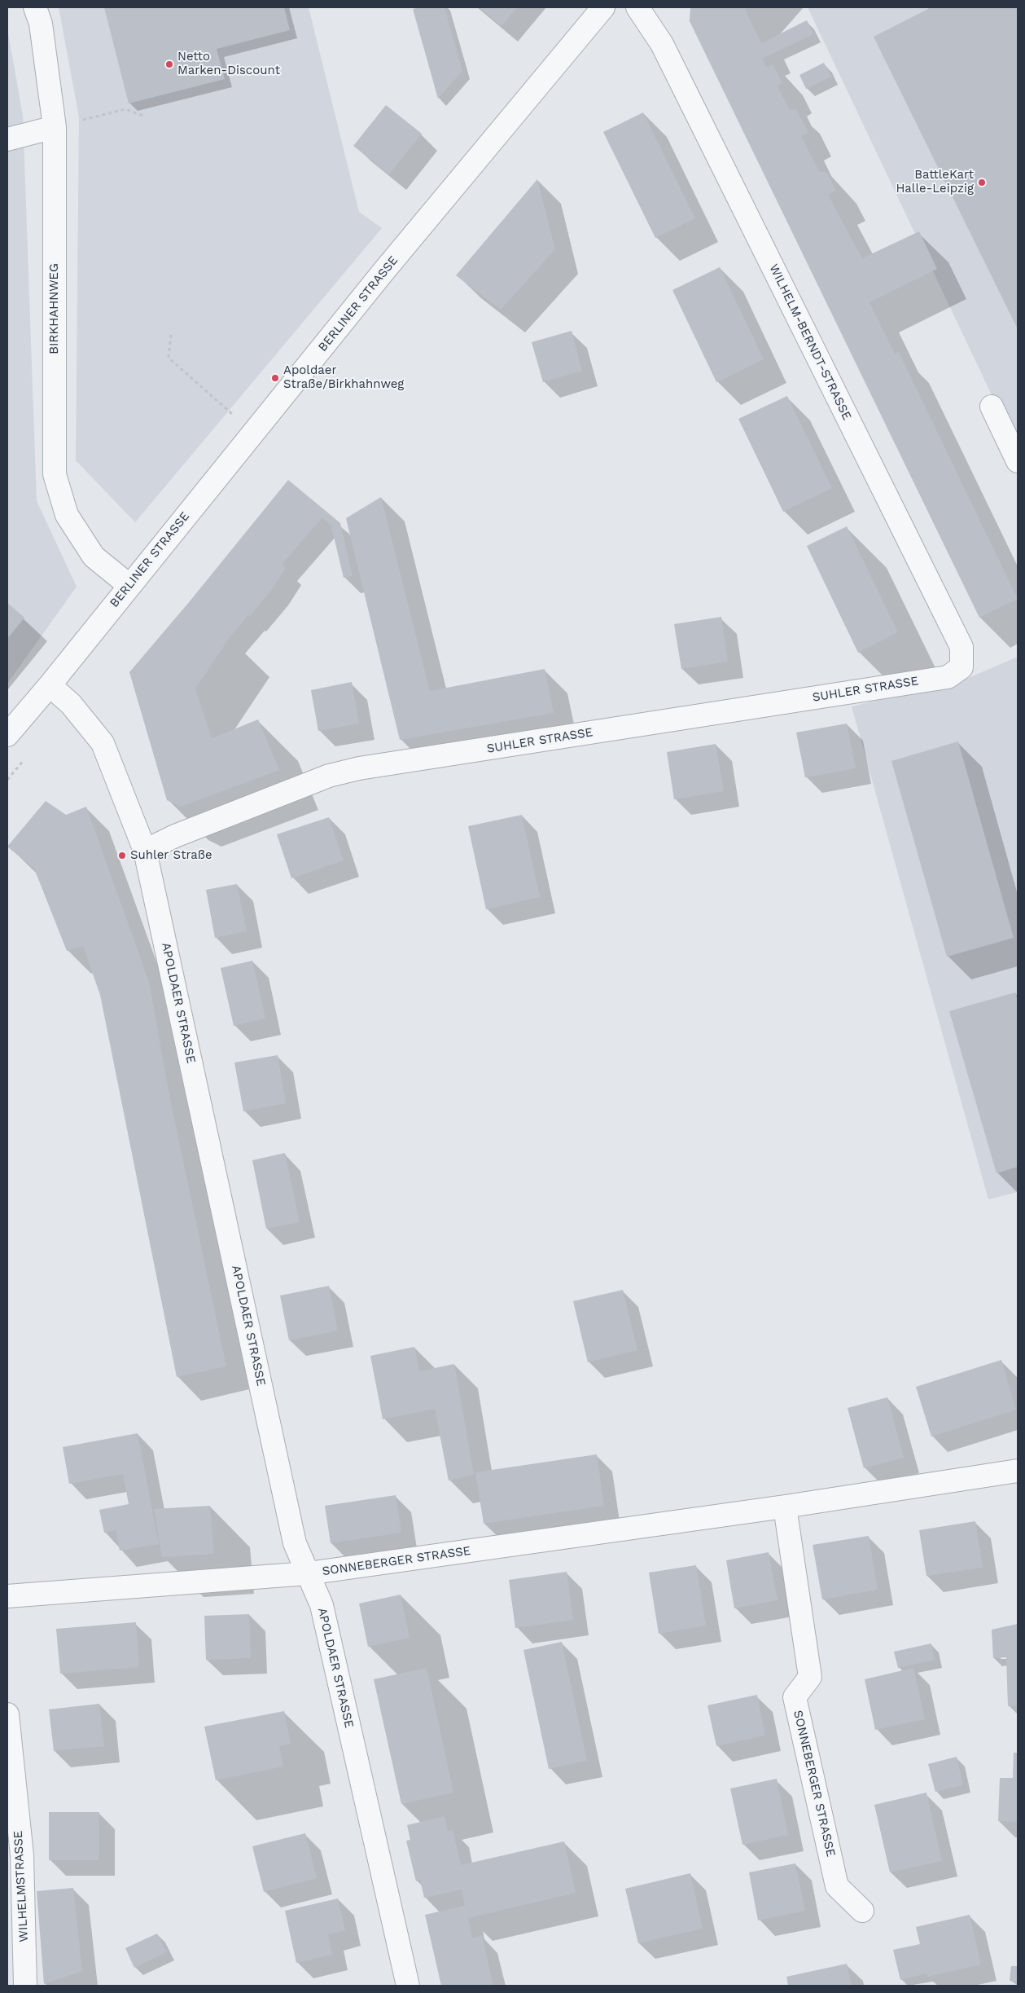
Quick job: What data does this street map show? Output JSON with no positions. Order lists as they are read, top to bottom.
{
  "streets": {
    "street": [
      "BERLINER STRASSE",
      "BIRKHAHNWEG",
      "WILHELM-BERNDT-STRASSE",
      "SUHLER STRASSE",
      "APOLDAER STRASSE",
      "SONNEBERGER STRASSE",
      "WILHELMSTRASSE"
    ]
  },
  "crossings": [
    ["BERLINER STRASSE", "BIRKHAHNWEG"],
    ["BERLINER STRASSE", "APOLDAER STRASSE"],
    ["WILHELM-BERNDT-STRASSE", "SUHLER STRASSE"],
    ["SUHLER STRASSE", "APOLDAER STRASSE"],
    ["APOLDAER STRASSE", "SONNEBERGER STRASSE"]
  ],
  "places": [
    "Netto Marken-Discount",
    "BattleKart Halle-Leipzig",
    "Apoldaer Straße/Birkhahnweg",
    "Suhler Straße"
  ]
}
